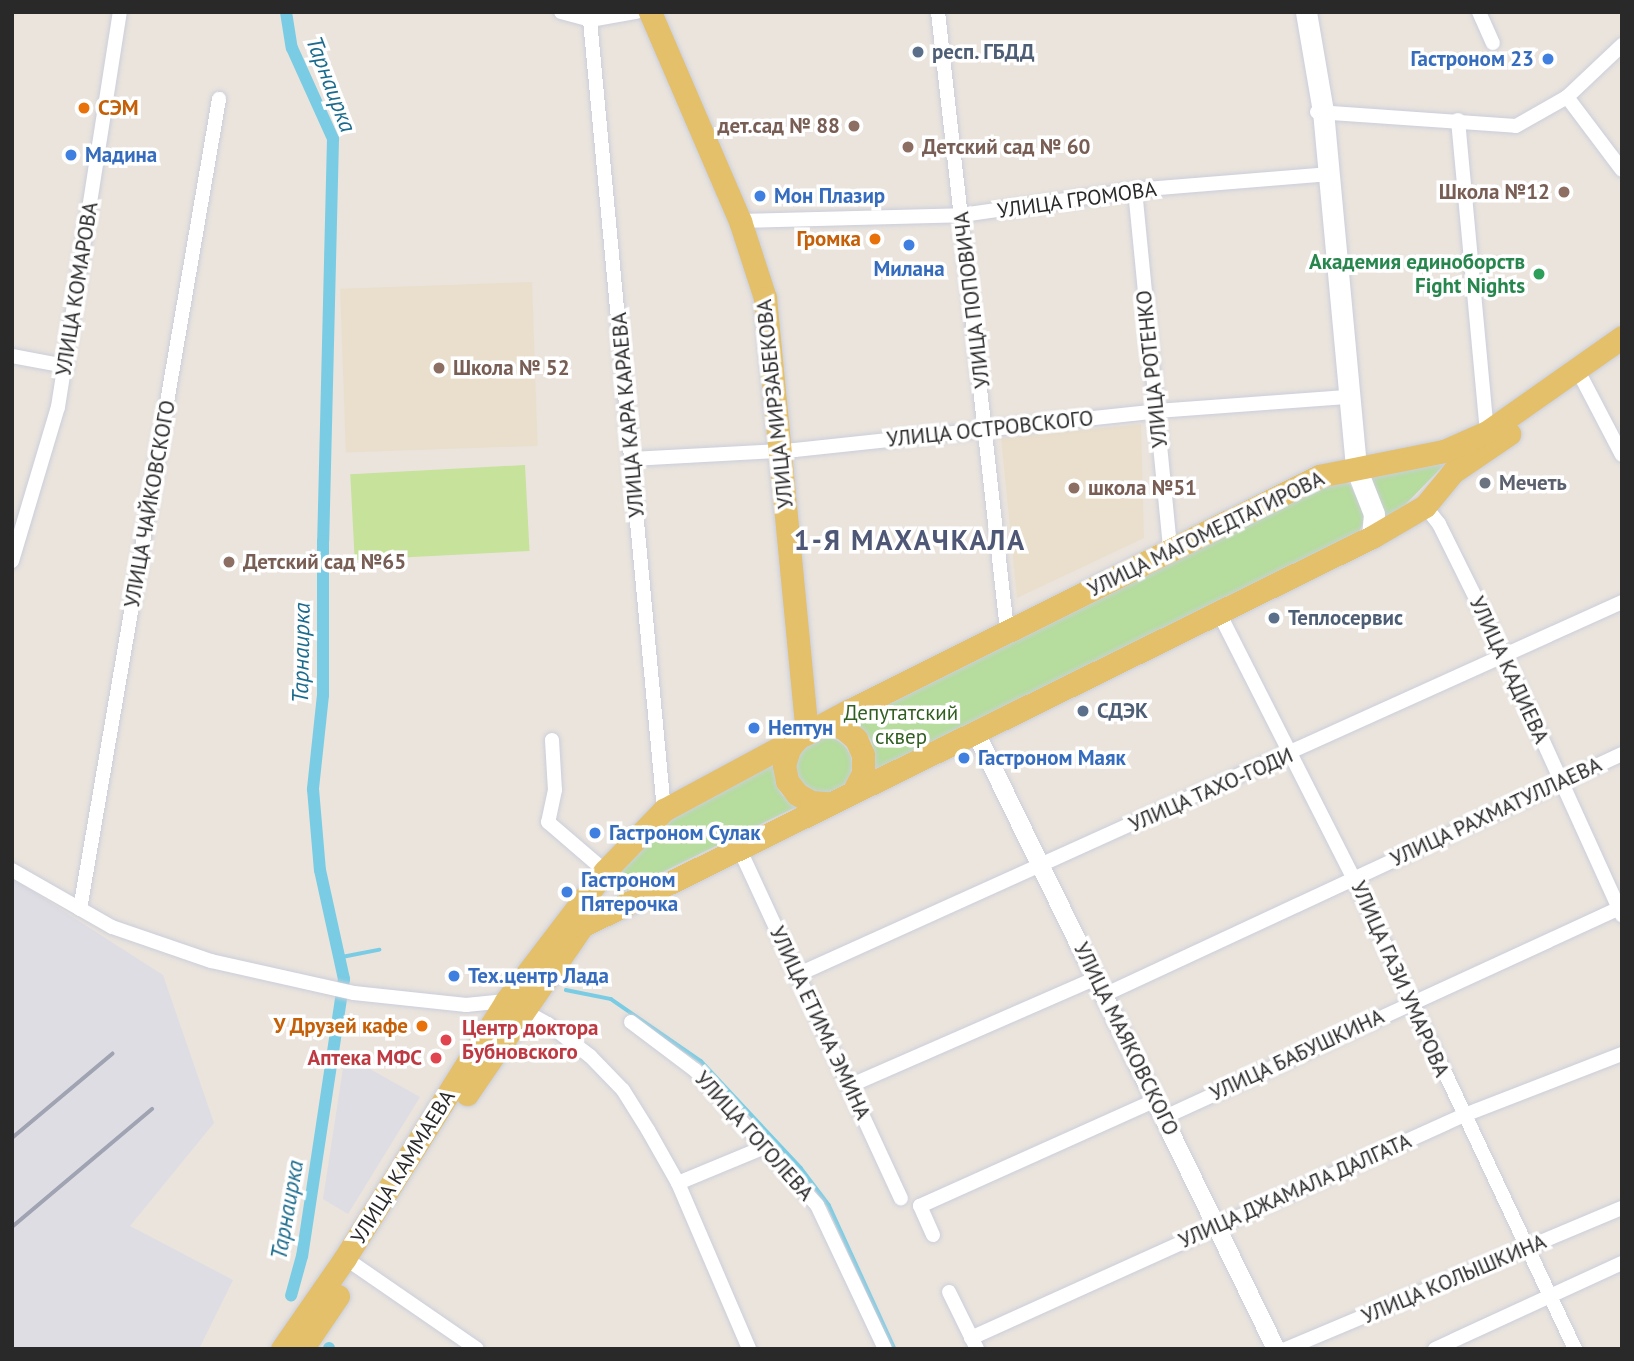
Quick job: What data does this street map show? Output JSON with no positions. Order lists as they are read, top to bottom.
{
  "streets": {
    "main road": ["УЛИЦА МИРЗАБЕКОВА", "УЛИЦА МАГОМЕДТАГИРОВА", "УЛИЦА КАММАЕВА"],
    "street": [
      "УЛИЦА ГРОМОВА",
      "УЛИЦА КОМАРОВА",
      "УЛИЦА ПОПОВИЧА",
      "УЛИЦА РОТЕНКО",
      "УЛИЦА КАРА КАРАЕВА",
      "УЛИЦА ОСТРОВСКОГО",
      "УЛИЦА ЧАЙКОВСКОГО",
      "УЛИЦА КАДИЕВА",
      "УЛИЦА ТАХО-ГОДИ",
      "УЛИЦА РАХМАТУЛЛАЕВА",
      "УЛИЦА ГАЗИ УМАРОВА",
      "УЛИЦА ЕТИМА ЭМИНА",
      "УЛИЦА МАЯКОВСКОГО",
      "УЛИЦА БАБУШКИНА",
      "УЛИЦА ГОГОЛЕВА",
      "УЛИЦА ДЖАМАЛА ДАЛГАТА",
      "УЛИЦА КОЛЫШКИНА"
    ]
  },
  "crossings": [
    ["УЛИЦА ГРОМОВА", "УЛИЦА ПОПОВИЧА"],
    ["УЛИЦА ГРОМОВА", "УЛИЦА РОТЕНКО"],
    ["УЛИЦА ГРОМОВА", "УЛИЦА МИРЗАБЕКОВА"],
    ["УЛИЦА ПОПОВИЧА", "УЛИЦА ОСТРОВСКОГО"],
    ["УЛИЦА ПОПОВИЧА", "УЛИЦА МАГОМЕДТАГИРОВА"],
    ["УЛИЦА РОТЕНКО", "УЛИЦА ОСТРОВСКОГО"],
    ["УЛИЦА РОТЕНКО", "УЛИЦА МАГОМЕДТАГИРОВА"],
    ["УЛИЦА МИРЗАБЕКОВА", "УЛИЦА ОСТРОВСКОГО"],
    ["УЛИЦА МИРЗАБЕКОВА", "УЛИЦА МАГОМЕДТАГИРОВА"],
    ["УЛИЦА КАРА КАРАЕВА", "УЛИЦА ОСТРОВСКОГО"],
    ["УЛИЦА КАРА КАРАЕВА", "УЛИЦА МАГОМЕДТАГИРОВА"],
    ["УЛИЦА МАГОМЕДТАГИРОВА", "УЛИЦА КАДИЕВА"],
    ["УЛИЦА МАГОМЕДТАГИРОВА", "УЛИЦА ГАЗИ УМАРОВА"],
    ["УЛИЦА МАГОМЕДТАГИРОВА", "УЛИЦА МАЯКОВСКОГО"],
    ["УЛИЦА МАГОМЕДТАГИРОВА", "УЛИЦА КАММАЕВА"],
    ["УЛИЦА КАДИЕВА", "УЛИЦА ТАХО-ГОДИ"],
    ["УЛИЦА КАДИЕВА", "УЛИЦА РАХМАТУЛЛАЕВА"],
    ["УЛИЦА КАДИЕВА", "УЛИЦА БАБУШКИНА"],
    ["УЛИЦА ТАХО-ГОДИ", "УЛИЦА ГАЗИ УМАРОВА"],
    ["УЛИЦА ТАХО-ГОДИ", "УЛИЦА ЕТИМА ЭМИНА"],
    ["УЛИЦА ТАХО-ГОДИ", "УЛИЦА МАЯКОВСКОГО"],
    ["УЛИЦА РАХМАТУЛЛАЕВА", "УЛИЦА ГАЗИ УМАРОВА"],
    ["УЛИЦА РАХМАТУЛЛАЕВА", "УЛИЦА ЕТИМА ЭМИНА"],
    ["УЛИЦА РАХМАТУЛЛАЕВА", "УЛИЦА МАЯКОВСКОГО"],
    ["УЛИЦА ГАЗИ УМАРОВА", "УЛИЦА БАБУШКИНА"],
    ["УЛИЦА ГАЗИ УМАРОВА", "УЛИЦА ДЖАМАЛА ДАЛГАТА"],
    ["УЛИЦА ГАЗИ УМАРОВА", "УЛИЦА КОЛЫШКИНА"],
    ["УЛИЦА МАЯКОВСКОГО", "УЛИЦА БАБУШКИНА"],
    ["УЛИЦА МАЯКОВСКОГО", "УЛИЦА ДЖАМАЛА ДАЛГАТА"]
  ],
  "districts": ["1-Я МАХАЧКАЛА"],
  "water": ["Тарнаирка"],
  "parks": ["Депутатский сквер"],
  "places": [
    "респ. ГБДД",
    "Гастроном 23",
    "СЭМ",
    "дет.сад № 88",
    "Детский сад № 60",
    "Мадина",
    "Школа №12",
    "Мон Плазир",
    "Громка",
    "Милана",
    "Академия единоборств Fight Nights",
    "Школа № 52",
    "Мечеть",
    "школа №51",
    "Детский сад №65",
    "Теплосервис",
    "СДЭК",
    "Нептун",
    "Гастроном Маяк",
    "Гастроном Сулак",
    "Гастроном Пятерочка",
    "Тех.центр Лада",
    "У Друзей кафе",
    "Центр доктора Бубновского",
    "Аптека МФС"
  ]
}
